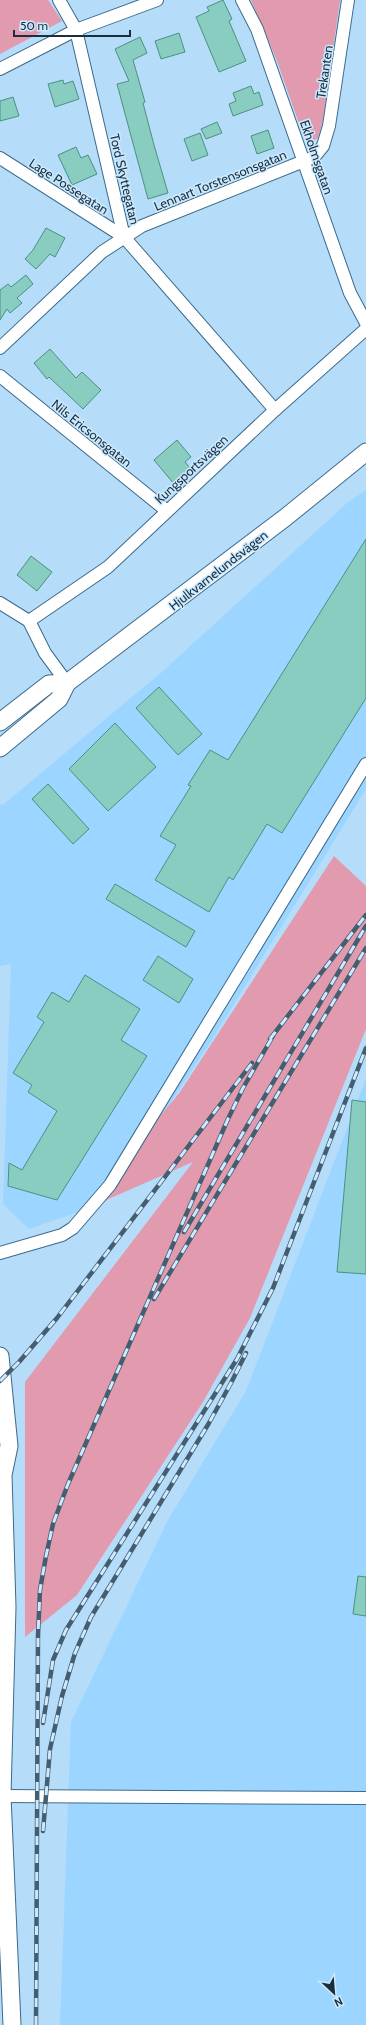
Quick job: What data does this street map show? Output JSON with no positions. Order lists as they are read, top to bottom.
{
  "streets": {
    "street": [
      "Trekanten",
      "Ekholmsgatan",
      "Tord Skyttegatan",
      "Lennart Torstensonsgatan",
      "Lage Possegatan",
      "Nils Ericsonsgatan",
      "Kungsportsvägen",
      "Hjulkvarnelundsvägen"
    ]
  },
  "crossings": [
    ["Trekanten", "Ekholmsgatan"],
    ["Trekanten", "Lennart Torstensonsgatan"],
    ["Ekholmsgatan", "Lennart Torstensonsgatan"],
    ["Tord Skyttegatan", "Lennart Torstensonsgatan"],
    ["Tord Skyttegatan", "Lage Possegatan"],
    ["Tord Skyttegatan", "Kungsportsvägen"],
    ["Lennart Torstensonsgatan", "Lage Possegatan"],
    ["Nils Ericsonsgatan", "Kungsportsvägen"]
  ],
  "scale_bar": "50 m",
  "north": "bottom right"
}
